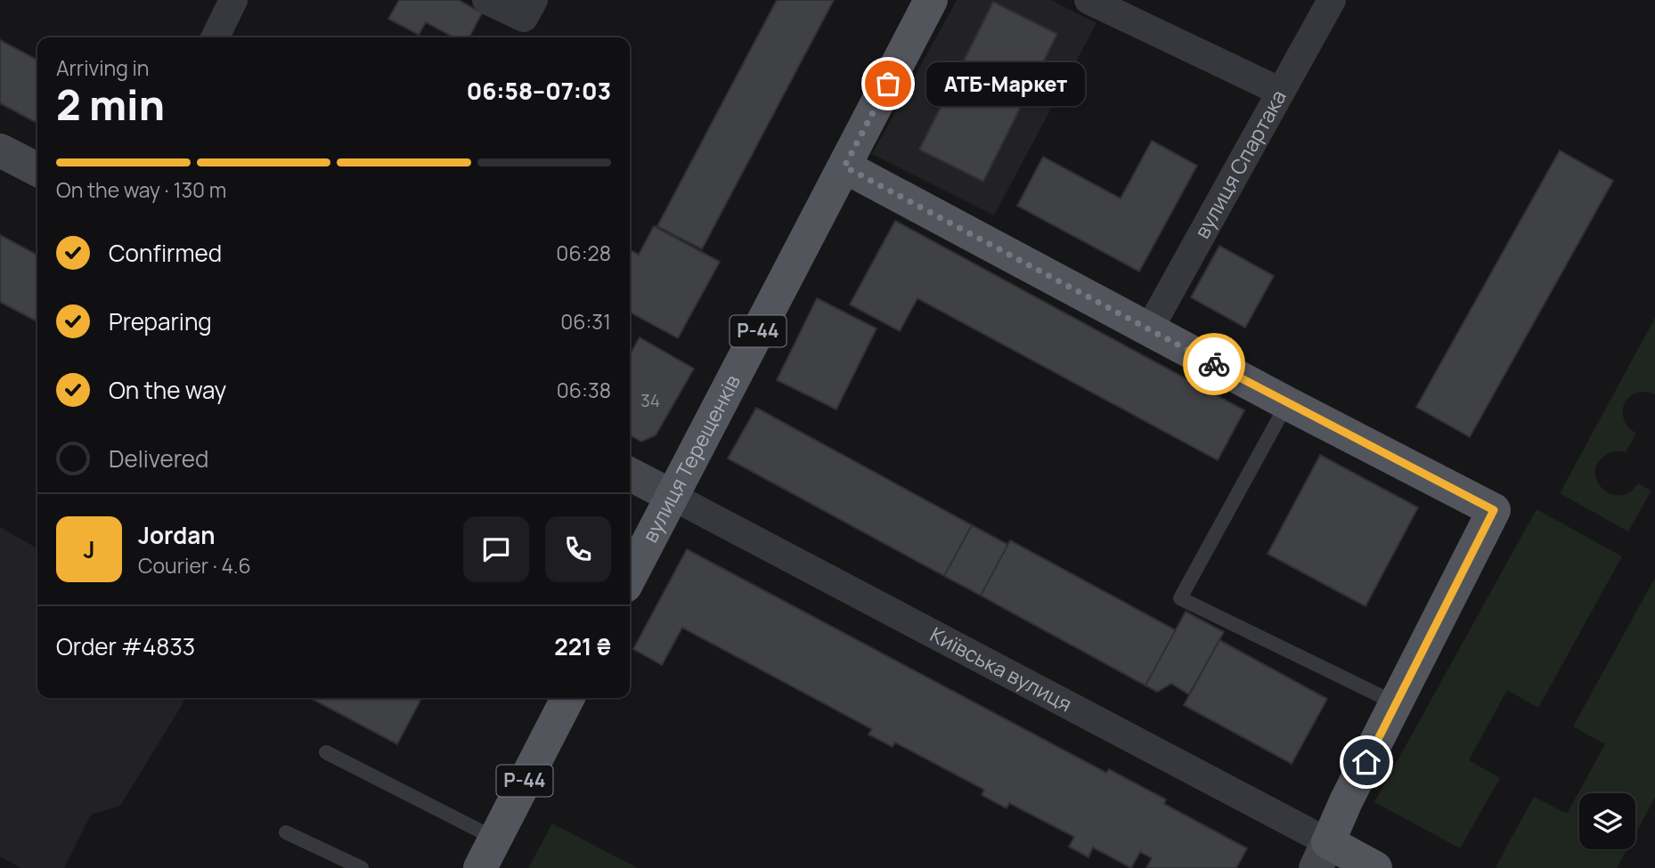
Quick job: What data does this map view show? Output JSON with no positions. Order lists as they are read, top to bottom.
{
  "streets": {
    "main road": ["Р-44", "вулиця Терещенків", "Київська вулиця"],
    "street": ["вулиця Спартака"]
  },
  "crossings": [
    ["вулиця Терещенків", "Київська вулиця"]
  ],
  "places": ["АТБ-Маркет"],
  "house_numbers": ["34"],
  "page": {
    "heading": ["2 min", "Arriving in", "06:58–07:03"],
    "panel": [
      "Jordan",
      "Courier · 4.6",
      "Order #4833",
      "221 ₴"
    ],
    "bubble": "АТБ-Маркет",
    "bar": "On the way · 130 m",
    "list": [
      ["Confirmed", "06:28"],
      ["Preparing", "06:31"],
      ["On the way", "06:38"],
      "Delivered"
    ],
    "round": "J"
  }
}
